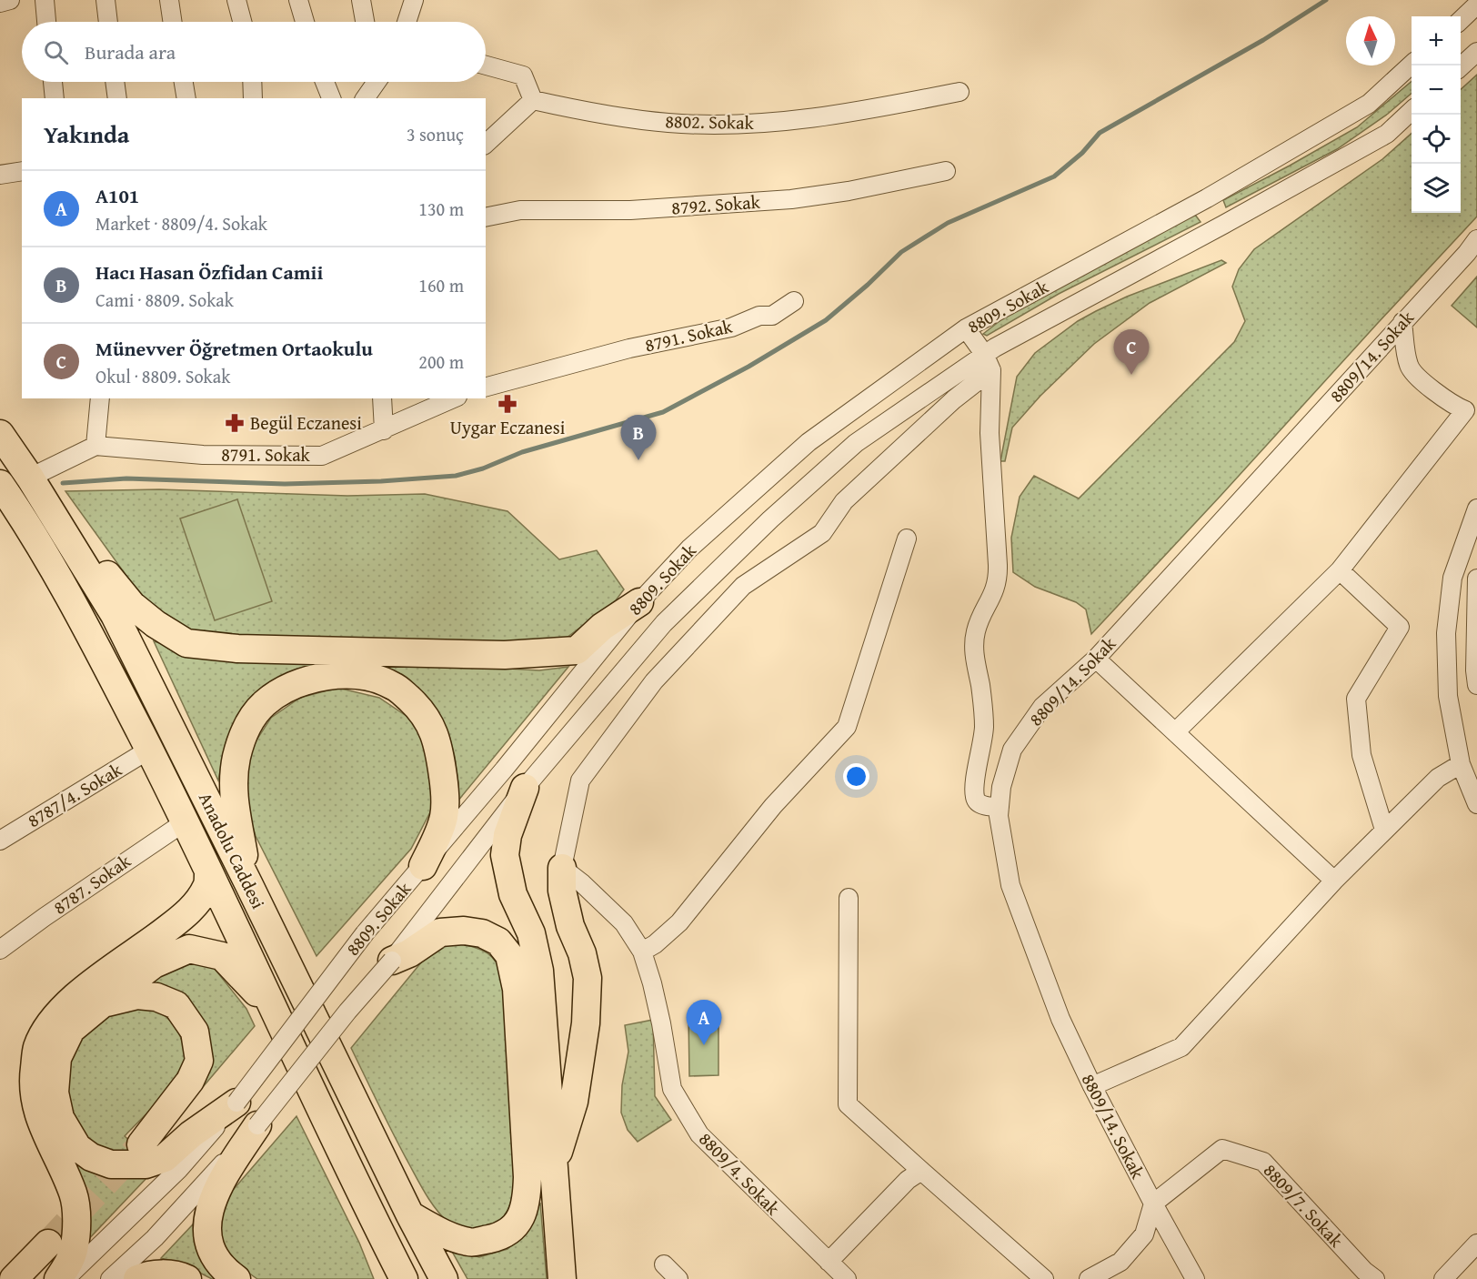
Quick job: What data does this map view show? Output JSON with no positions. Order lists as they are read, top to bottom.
{
  "streets": {
    "highway": ["Anadolu Caddesi"],
    "street": [
      "8802. Sokak",
      "8792. Sokak",
      "8809. Sokak",
      "8791. Sokak",
      "8809/14. Sokak",
      "8787/4. Sokak",
      "8787. Sokak",
      "8809/4. Sokak",
      "8809/7. Sokak"
    ]
  },
  "crossings": [
    ["8809/14. Sokak", "8809/7. Sokak"],
    ["8787/4. Sokak", "Anadolu Caddesi"],
    ["Anadolu Caddesi", "8787. Sokak"]
  ],
  "places": {
    "pharmacy": ["Uygar Eczanesi", "Begül Eczanesi"]
  },
  "north": "top",
  "page": {
    "map_buttons": ["+", "−"],
    "search": "Burada ara",
    "heading": ["Yakında", "3 sonuç"],
    "list": [
      {
        "mark": "A",
        "name": "A101",
        "note": "Market · 8809/4. Sokak",
        "value": "130 m"
      },
      {
        "mark": "B",
        "name": "Hacı Hasan Özfidan Camii",
        "note": "Cami · 8809. Sokak",
        "value": "160 m"
      },
      {
        "mark": "C",
        "name": "Münevver Öğretmen Ortaokulu",
        "note": "Okul · 8809. Sokak",
        "value": "200 m"
      }
    ],
    "pins": ["C", "B", "A"]
  }
}
